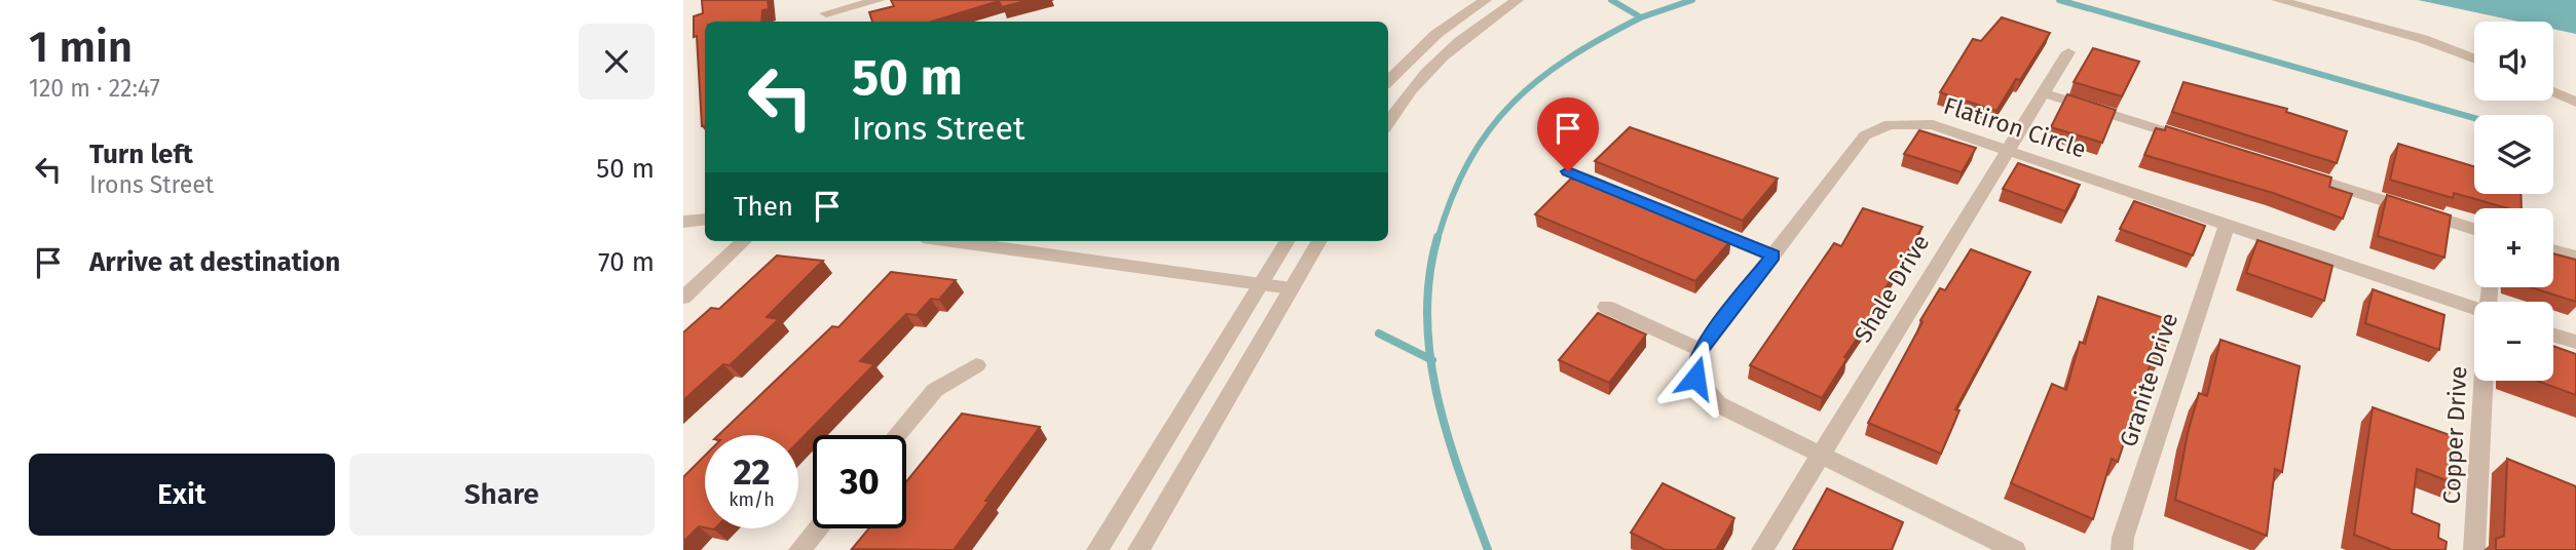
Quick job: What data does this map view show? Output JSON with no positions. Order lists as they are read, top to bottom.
{
  "streets": {
    "street": [
      "Flatiron Circle",
      "Shale Drive",
      "Granite Drive",
      "Copper Drive"
    ]
  },
  "crossings": [
    ["Flatiron Circle", "Shale Drive"],
    ["Flatiron Circle", "Granite Drive"]
  ],
  "page": {
    "heading": ["1 min", "120 m · 22:47"],
    "map_buttons": ["+", "−"],
    "turn": ["50 m", "Irons Street"],
    "list": [
      {
        "name": "Turn left",
        "note": "Irons Street",
        "value": "50 m"
      },
      {
        "name": "Arrive at destination",
        "value": "70 m"
      }
    ],
    "then": "Then",
    "speed": "22 km/h",
    "limit": "30",
    "buttons": ["Exit", "Share"]
  }
}
